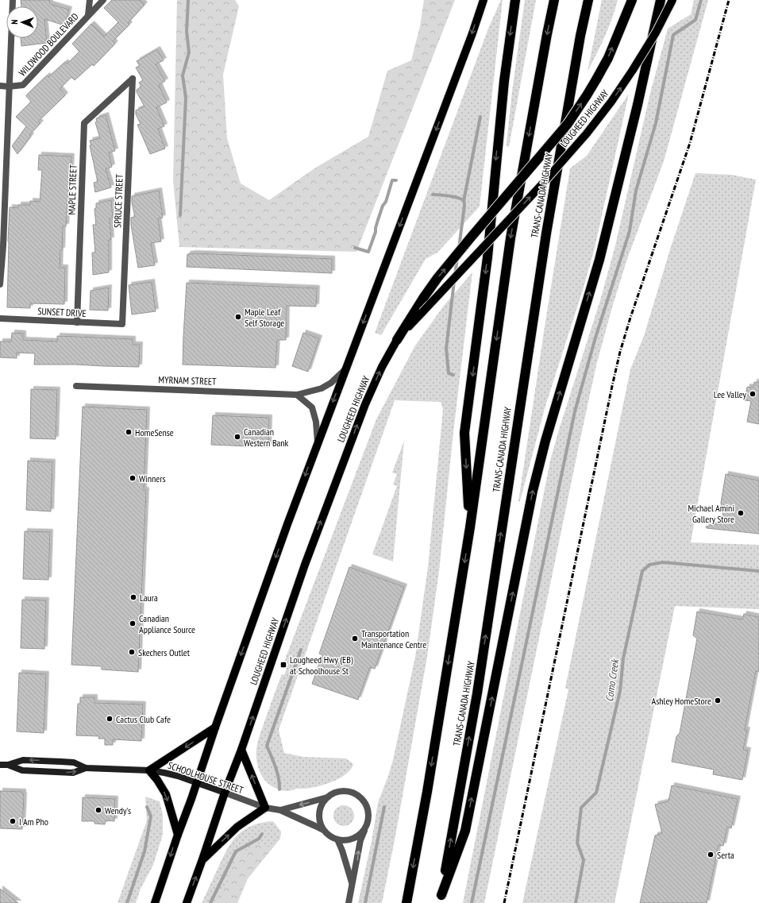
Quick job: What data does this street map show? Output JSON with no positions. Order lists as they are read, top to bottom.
{
  "streets": {
    "highway": ["TRANS-CANADA HIGHWAY"],
    "main road": ["LOUGHEED HIGHWAY", "SCHOOLHOUSE STREET"],
    "street": [
      "WILDWOOD BOULEVARD",
      "MAPLE STREET",
      "SPRUCE STREET",
      "SUNSET DRIVE",
      "MYRNAM STREET"
    ]
  },
  "crossings": [
    ["LOUGHEED HIGHWAY", "SCHOOLHOUSE STREET"],
    ["MAPLE STREET", "SPRUCE STREET"],
    ["MAPLE STREET", "SUNSET DRIVE"],
    ["SPRUCE STREET", "SUNSET DRIVE"]
  ],
  "water": ["Como Creek"],
  "places": {
    "other": [
      "Maple Leaf Self Storage",
      "Lee Valley",
      "HomeSense",
      "Canadian Western Bank",
      "Winners",
      "Michael Amini Gallery Store",
      "Laura",
      "Canadian Appliance Source",
      "Transportation Maintenance Centre",
      "Skechers Outlet",
      "Ashley HomeStore",
      "Cactus Club Cafe",
      "Wendy's",
      "I Am Pho",
      "Serta"
    ],
    "transit": ["Lougheed Hwy (EB) at Schoolhouse St"]
  },
  "north": "left"
}
